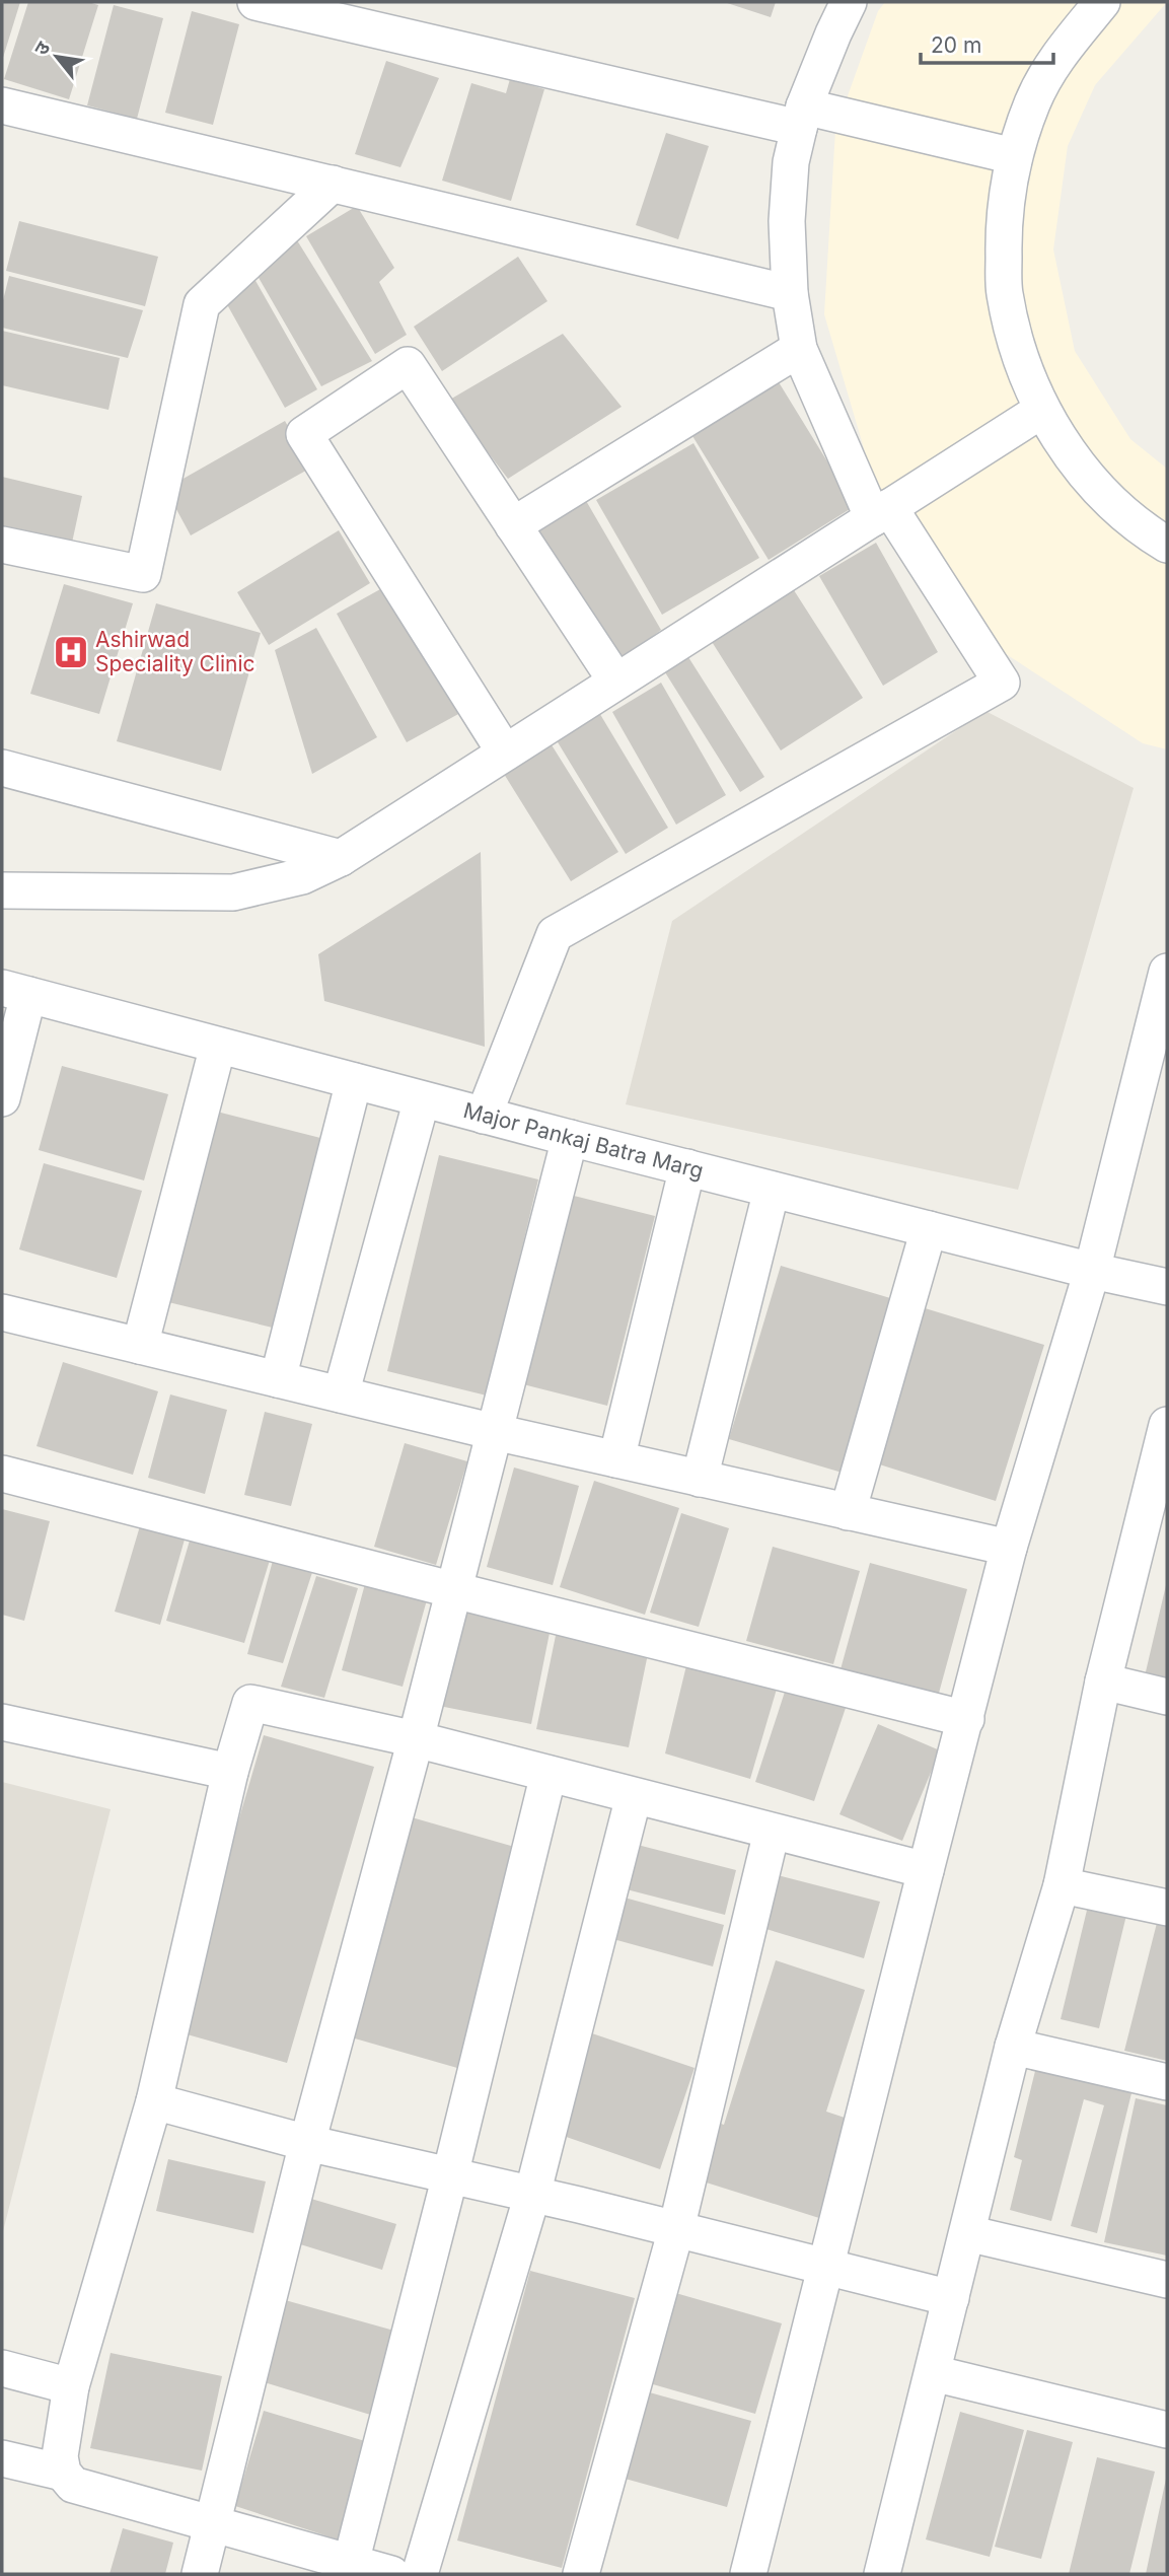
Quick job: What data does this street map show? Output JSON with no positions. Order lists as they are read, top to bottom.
{
  "streets": {
    "street": ["Major Pankaj Batra Marg"]
  },
  "places": {
    "hospital": ["Ashirwad Speciality Clinic"]
  },
  "scale_bar": "20 m",
  "north": "top left"
}
